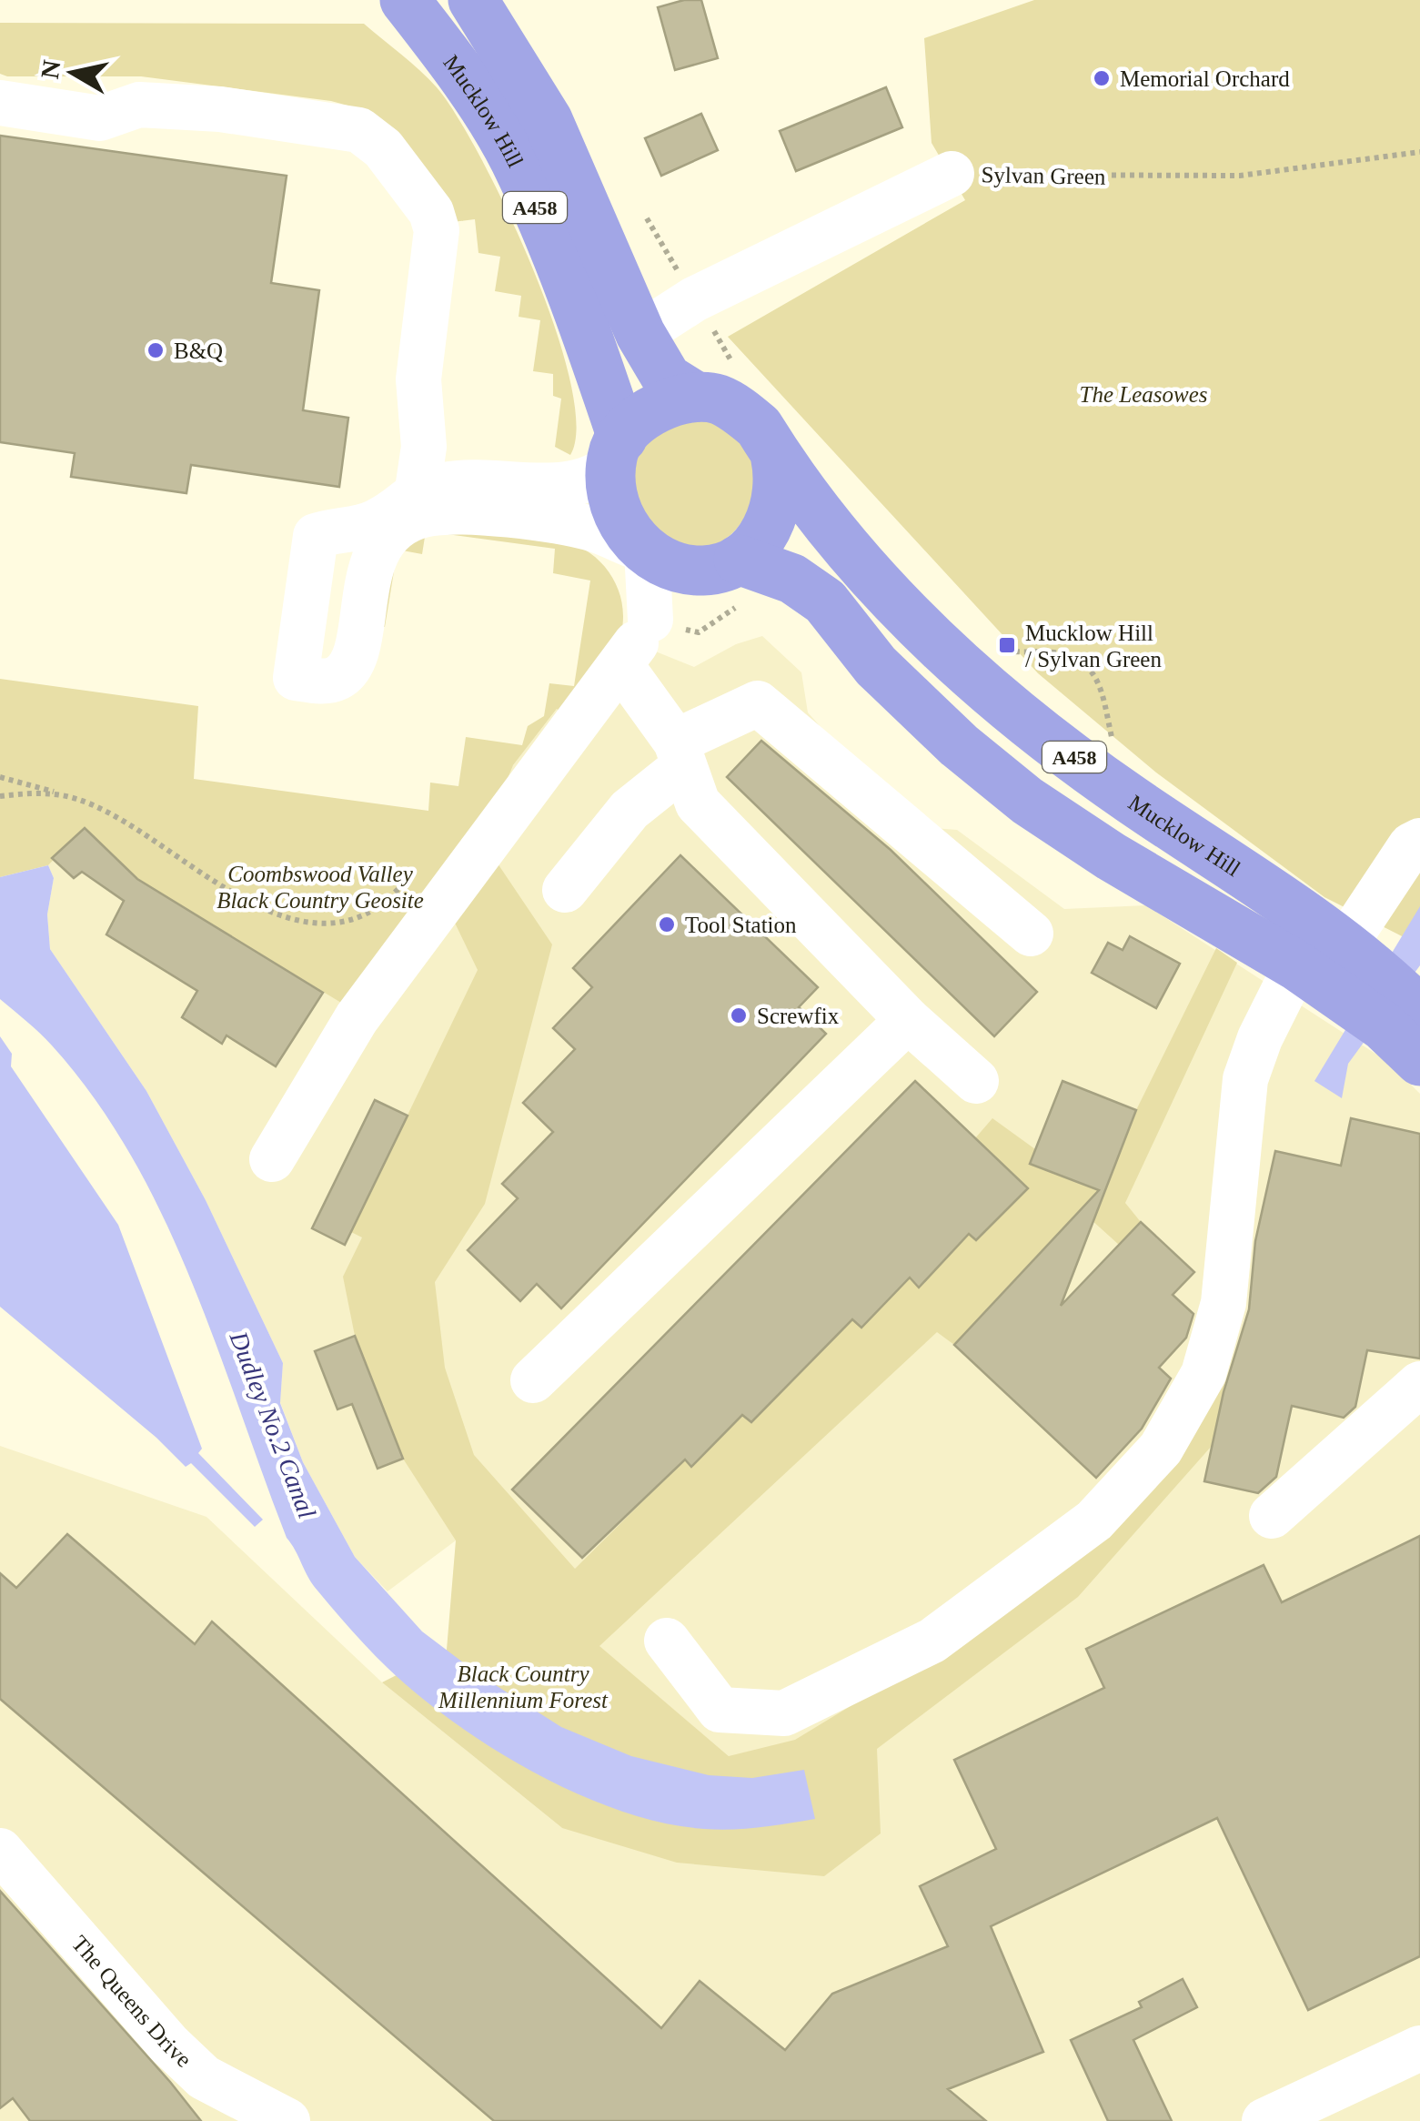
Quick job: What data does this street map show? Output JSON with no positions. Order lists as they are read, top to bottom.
{
  "streets": {
    "highway": ["Mucklow Hill", "A458"],
    "street": ["Sylvan Green", "The Queens Drive"]
  },
  "crossings": [
    ["Mucklow Hill", "Sylvan Green"],
    ["Mucklow Hill", "A458"]
  ],
  "water": ["Dudley No.2 Canal"],
  "parks": ["The Leasowes", "Coombswood Valley Black Country Geosite", "Black Country Millennium Forest"],
  "places": {
    "other": [
      "Memorial Orchard",
      "B&Q",
      "Tool Station",
      "Screwfix"
    ],
    "transit": ["Mucklow Hill / Sylvan Green"]
  },
  "north": "left"
}
